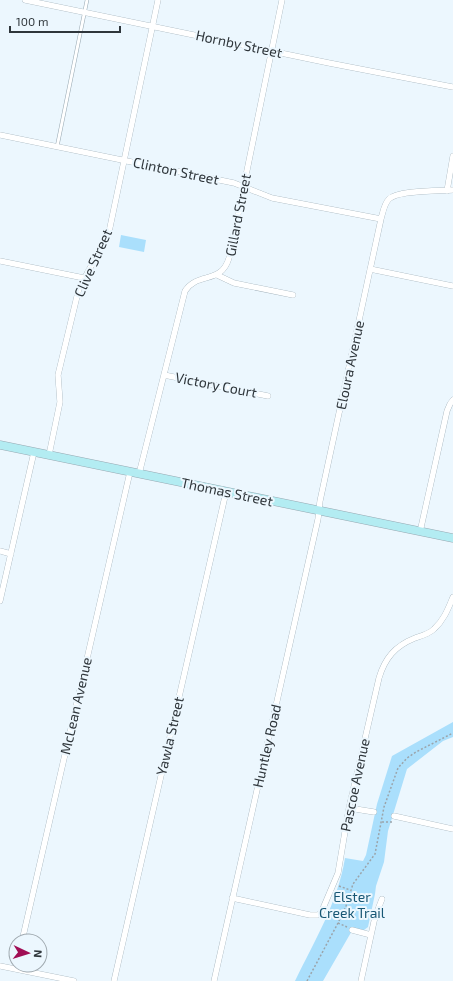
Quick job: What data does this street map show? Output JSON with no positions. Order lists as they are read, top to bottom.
{
  "streets": {
    "street": [
      "Hornby Street",
      "Clinton Street",
      "Gillard Street",
      "Clive Street",
      "Eloura Avenue",
      "Victory Court",
      "Thomas Street",
      "McLean Avenue",
      "Yawla Street",
      "Huntley Road",
      "Pascoe Avenue"
    ]
  },
  "crossings": [
    ["Hornby Street", "Gillard Street"],
    ["Hornby Street", "Clive Street"],
    ["Clinton Street", "Gillard Street"],
    ["Clinton Street", "Clive Street"],
    ["Clinton Street", "Eloura Avenue"],
    ["Gillard Street", "Victory Court"],
    ["Gillard Street", "Thomas Street"],
    ["Clive Street", "Thomas Street"],
    ["Eloura Avenue", "Thomas Street"],
    ["Eloura Avenue", "Huntley Road"],
    ["Thomas Street", "McLean Avenue"],
    ["Thomas Street", "Yawla Street"],
    ["Thomas Street", "Huntley Road"],
    ["Huntley Road", "Pascoe Avenue"]
  ],
  "parks": ["Elster Creek Trail"],
  "scale_bar": "100 m",
  "north": "right"
}
